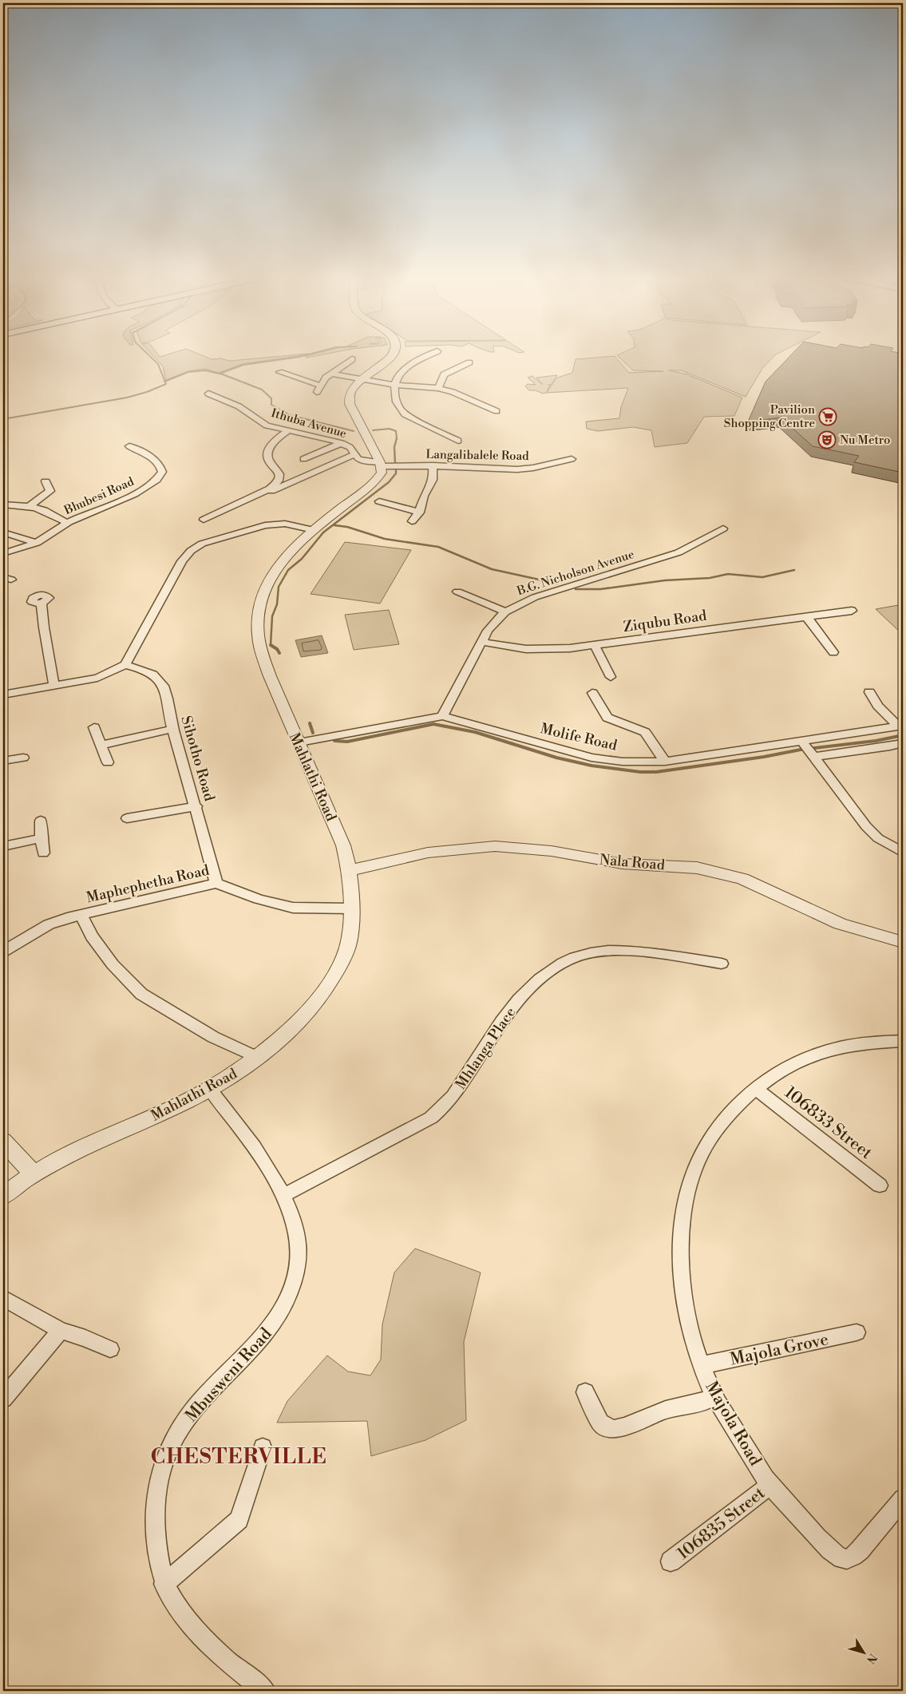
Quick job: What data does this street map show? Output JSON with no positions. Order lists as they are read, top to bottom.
{
  "streets": {
    "street": [
      "Ithuba Avenue",
      "Langalibalele Road",
      "Bhubesi Road",
      "B.G. Nicholson Avenue",
      "Ziqubu Road",
      "Molife Road",
      "Sihotho Road",
      "Mahlathi Road",
      "Nala Road",
      "Maphephetha Road",
      "Mhlanga Place",
      "106833 Street",
      "Majola Grove",
      "Mbusweni Road",
      "Majola Road",
      "106835 Street"
    ]
  },
  "crossings": [
    ["Ithuba Avenue", "Langalibalele Road"],
    ["Ithuba Avenue", "Mahlathi Road"],
    ["Langalibalele Road", "Mahlathi Road"],
    ["B.G. Nicholson Avenue", "Ziqubu Road"],
    ["B.G. Nicholson Avenue", "Molife Road"],
    ["Molife Road", "Mahlathi Road"],
    ["Sihotho Road", "Maphephetha Road"],
    ["Mahlathi Road", "Nala Road"],
    ["Mahlathi Road", "Maphephetha Road"],
    ["Mahlathi Road", "Mbusweni Road"],
    ["Mhlanga Place", "Mbusweni Road"],
    ["106833 Street", "Majola Road"],
    ["Majola Grove", "Majola Road"],
    ["Majola Road", "106835 Street"]
  ],
  "districts": ["CHESTERVILLE"],
  "places": {
    "supermarket": ["Pavilion Shopping Centre"],
    "theatre": ["Nu Metro"]
  },
  "north": "bottom right"
}
